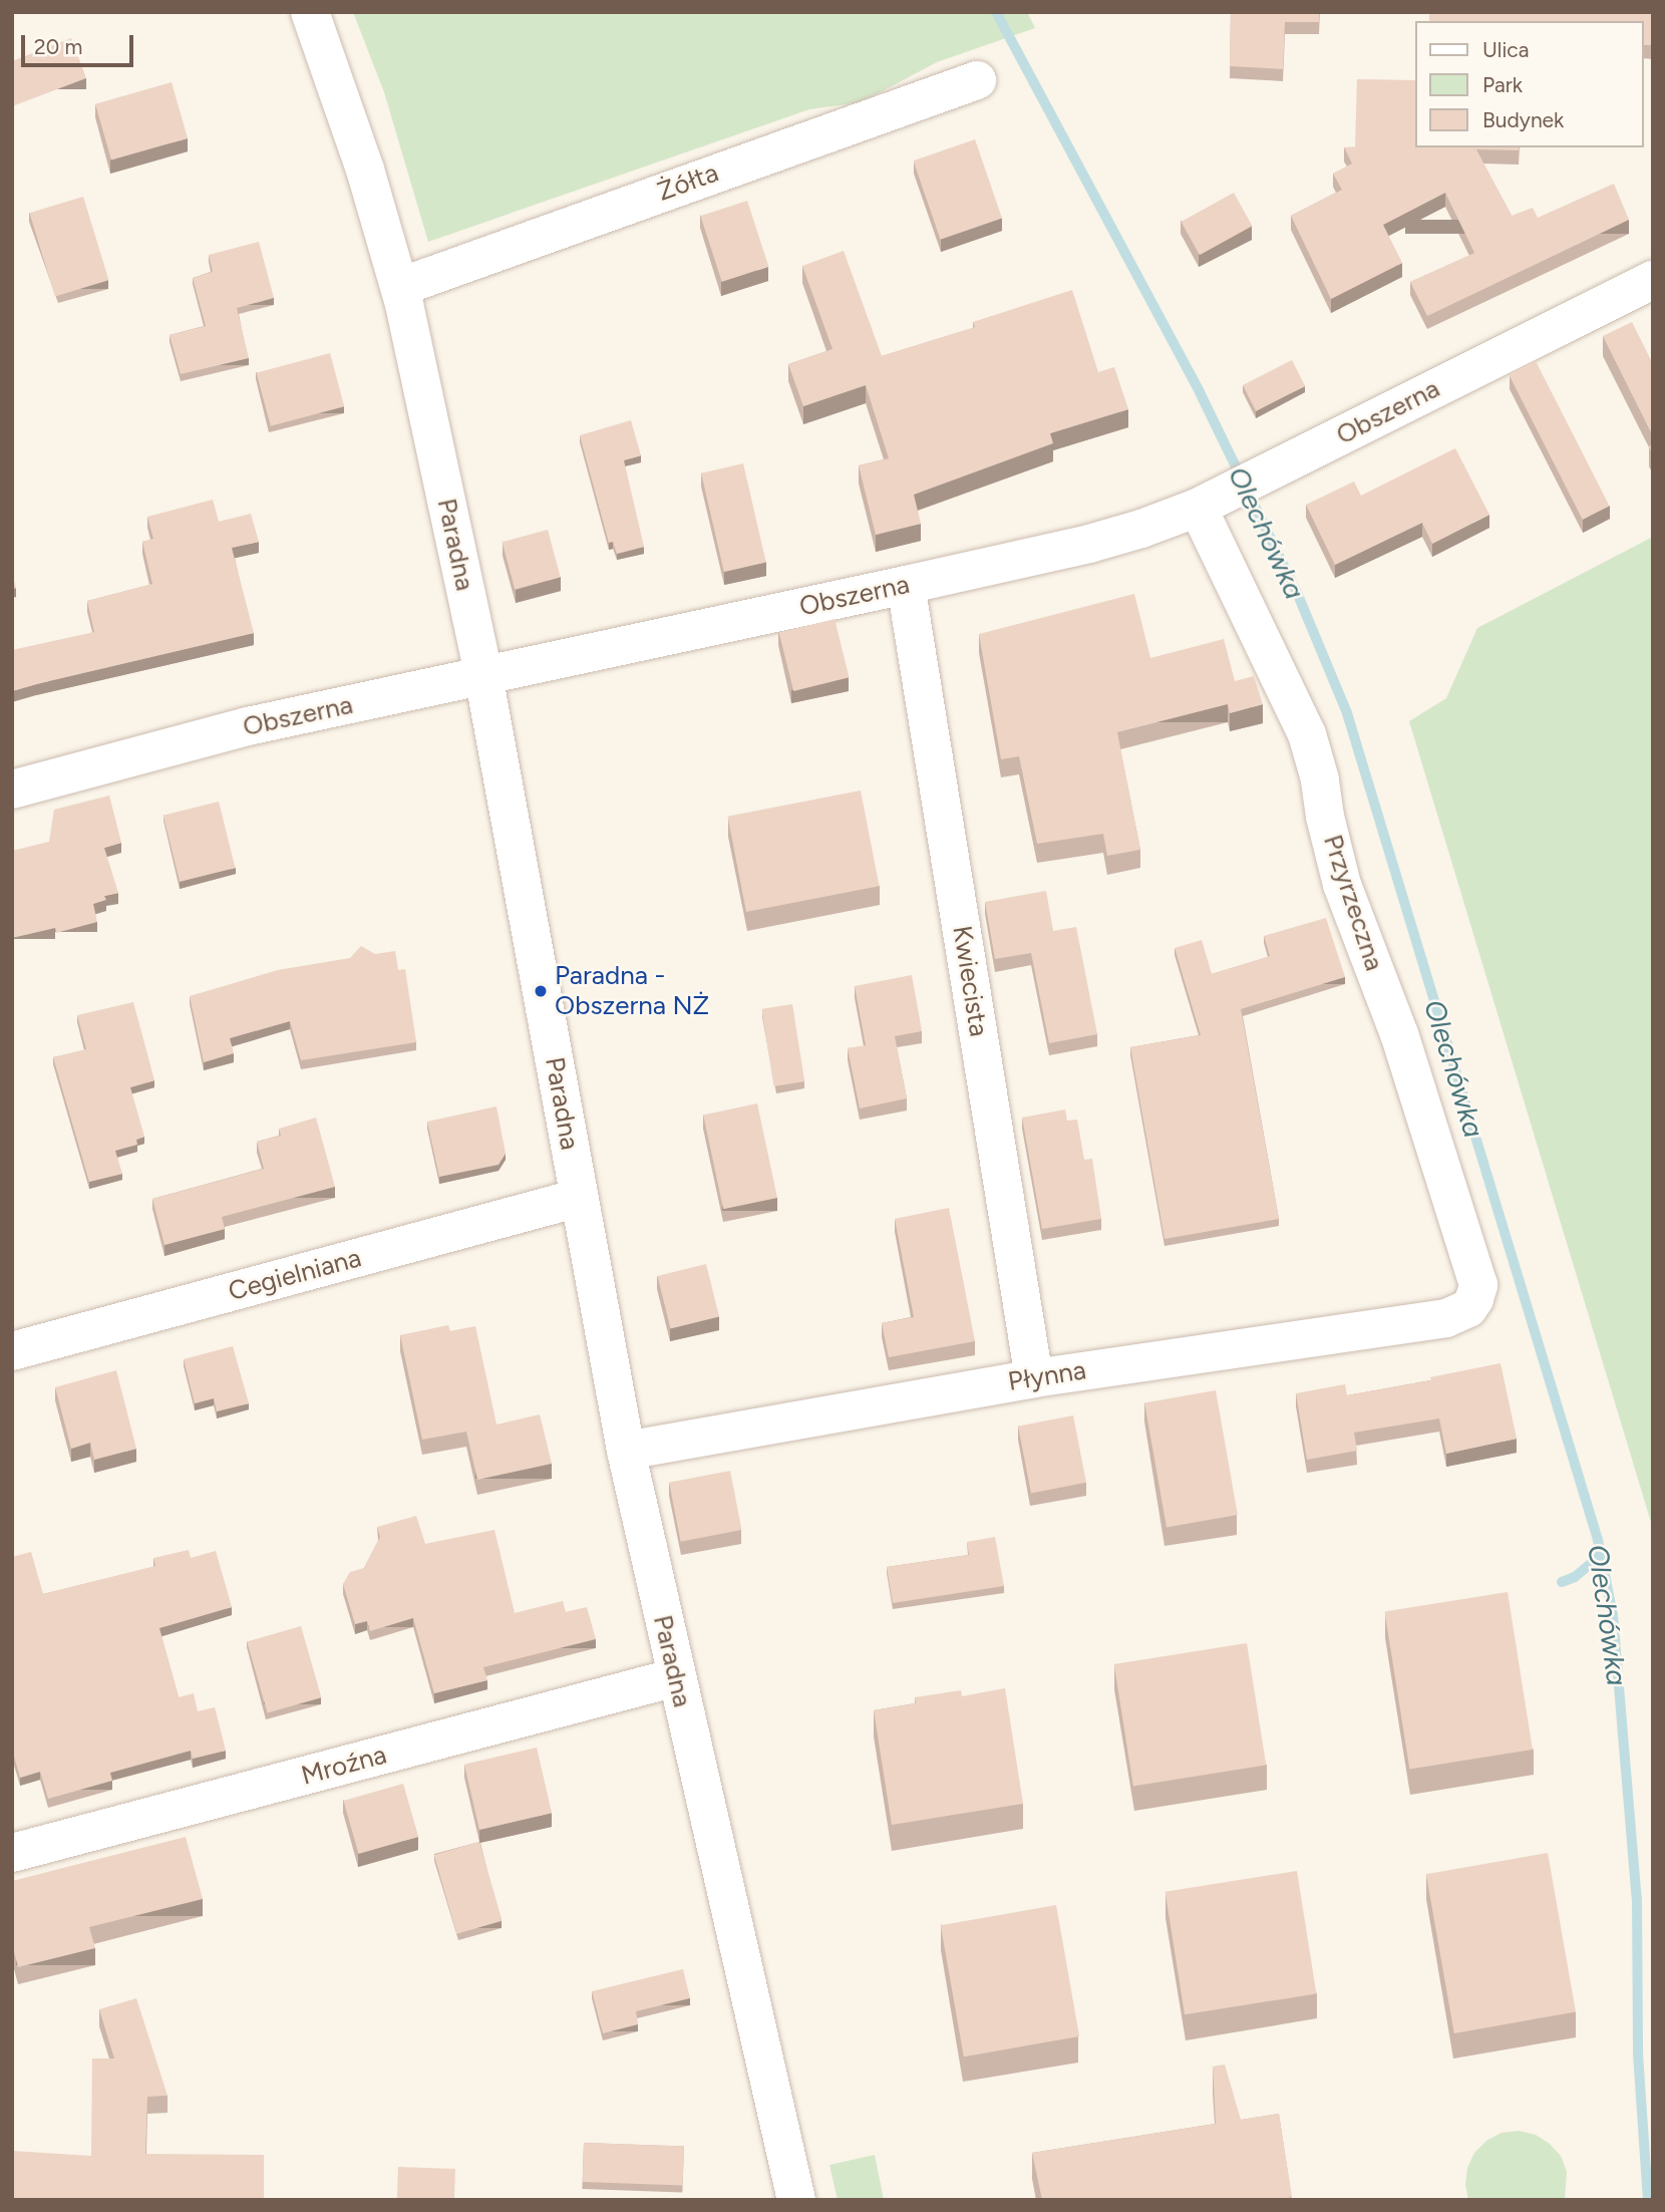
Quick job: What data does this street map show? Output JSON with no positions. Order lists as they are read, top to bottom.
{
  "streets": {
    "street": [
      "Żółta",
      "Obszerna",
      "Paradna",
      "Przyrzeczna",
      "Kwiecista",
      "Cegielniana",
      "Płynna",
      "Mroźna"
    ]
  },
  "crossings": [
    ["Żółta", "Paradna"],
    ["Obszerna", "Paradna"],
    ["Obszerna", "Przyrzeczna"],
    ["Obszerna", "Kwiecista"],
    ["Paradna", "Cegielniana"],
    ["Paradna", "Płynna"],
    ["Paradna", "Mroźna"],
    ["Przyrzeczna", "Płynna"],
    ["Kwiecista", "Płynna"]
  ],
  "water": ["Olechówka"],
  "places": ["Paradna - Obszerna NŻ"],
  "legend": ["Ulica", "Park", "Budynek"],
  "scale_bar": "20 m"
}
